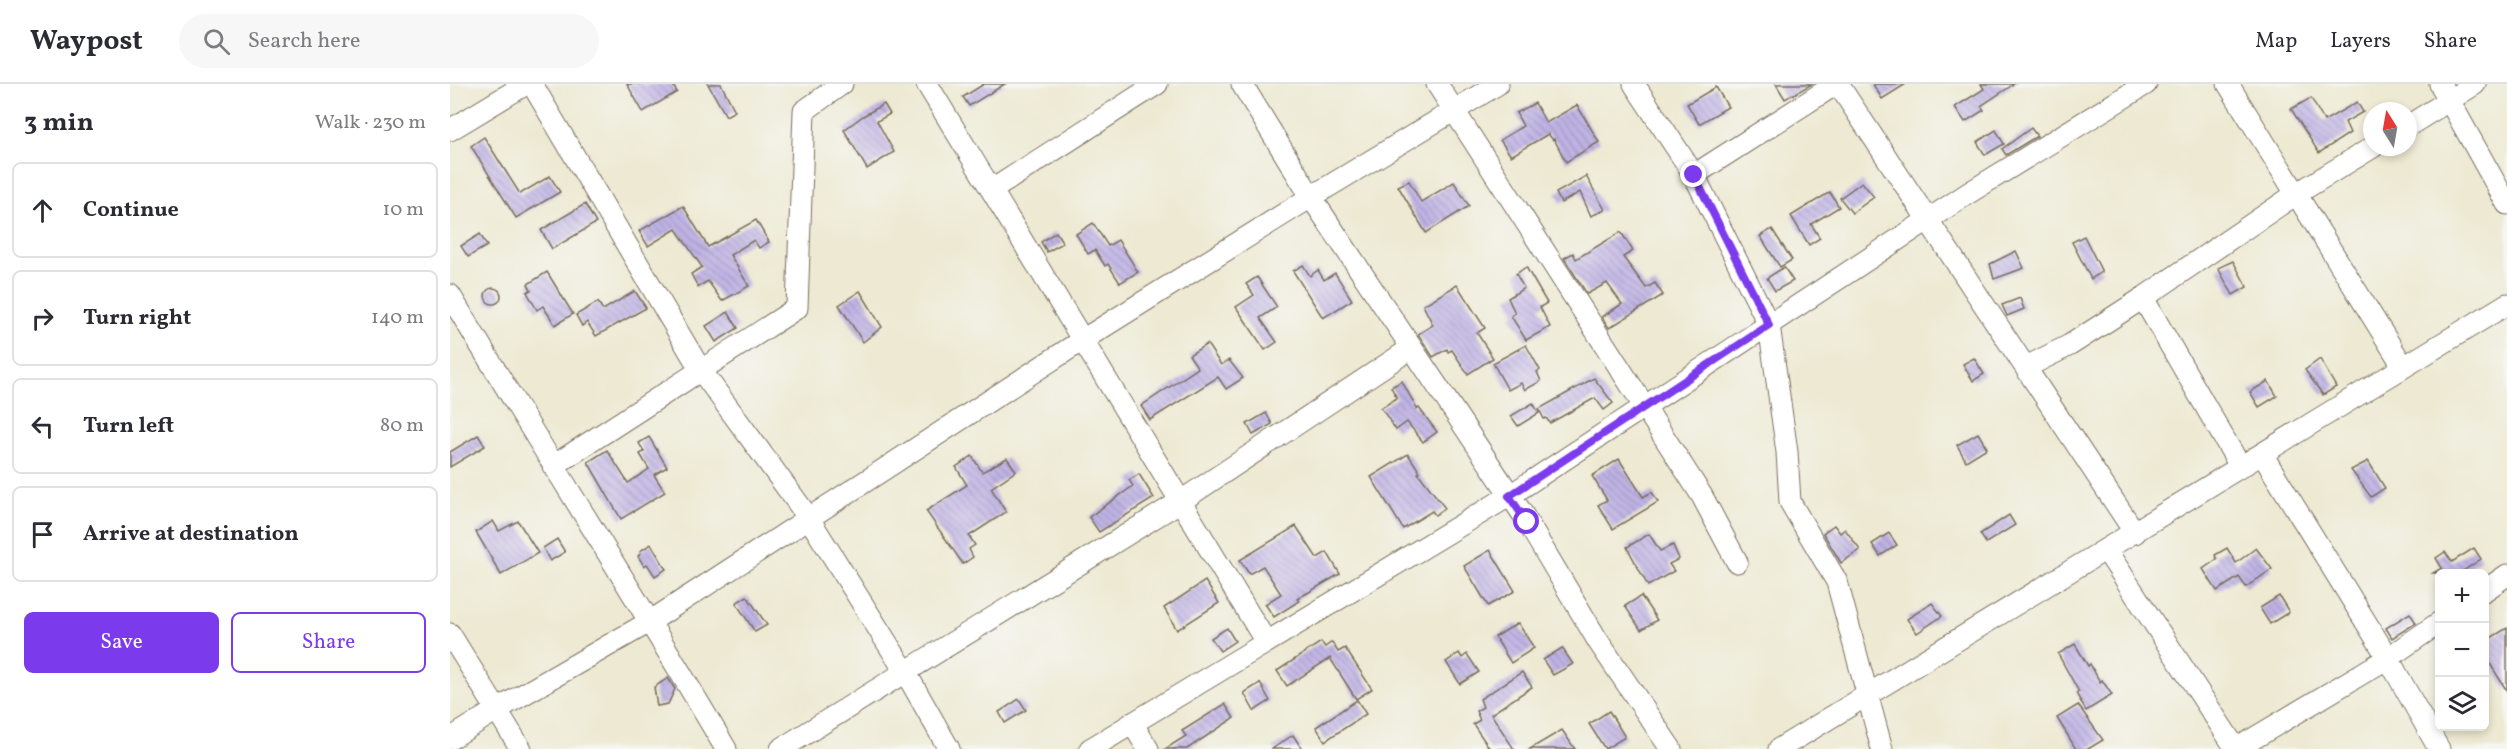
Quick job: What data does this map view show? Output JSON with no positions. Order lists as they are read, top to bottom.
{
  "north": "top",
  "page": {
    "header": "Waypost",
    "search": "Search here",
    "nav": ["Map", "Layers", "Share"],
    "heading": ["3 min", "Walk · 230 m"],
    "list": [
      ["Continue", "10 m"],
      ["Turn right", "140 m"],
      ["Turn left", "80 m"],
      "Arrive at destination"
    ],
    "map_buttons": ["+", "−"],
    "buttons": ["Save", "Share"]
  }
}
